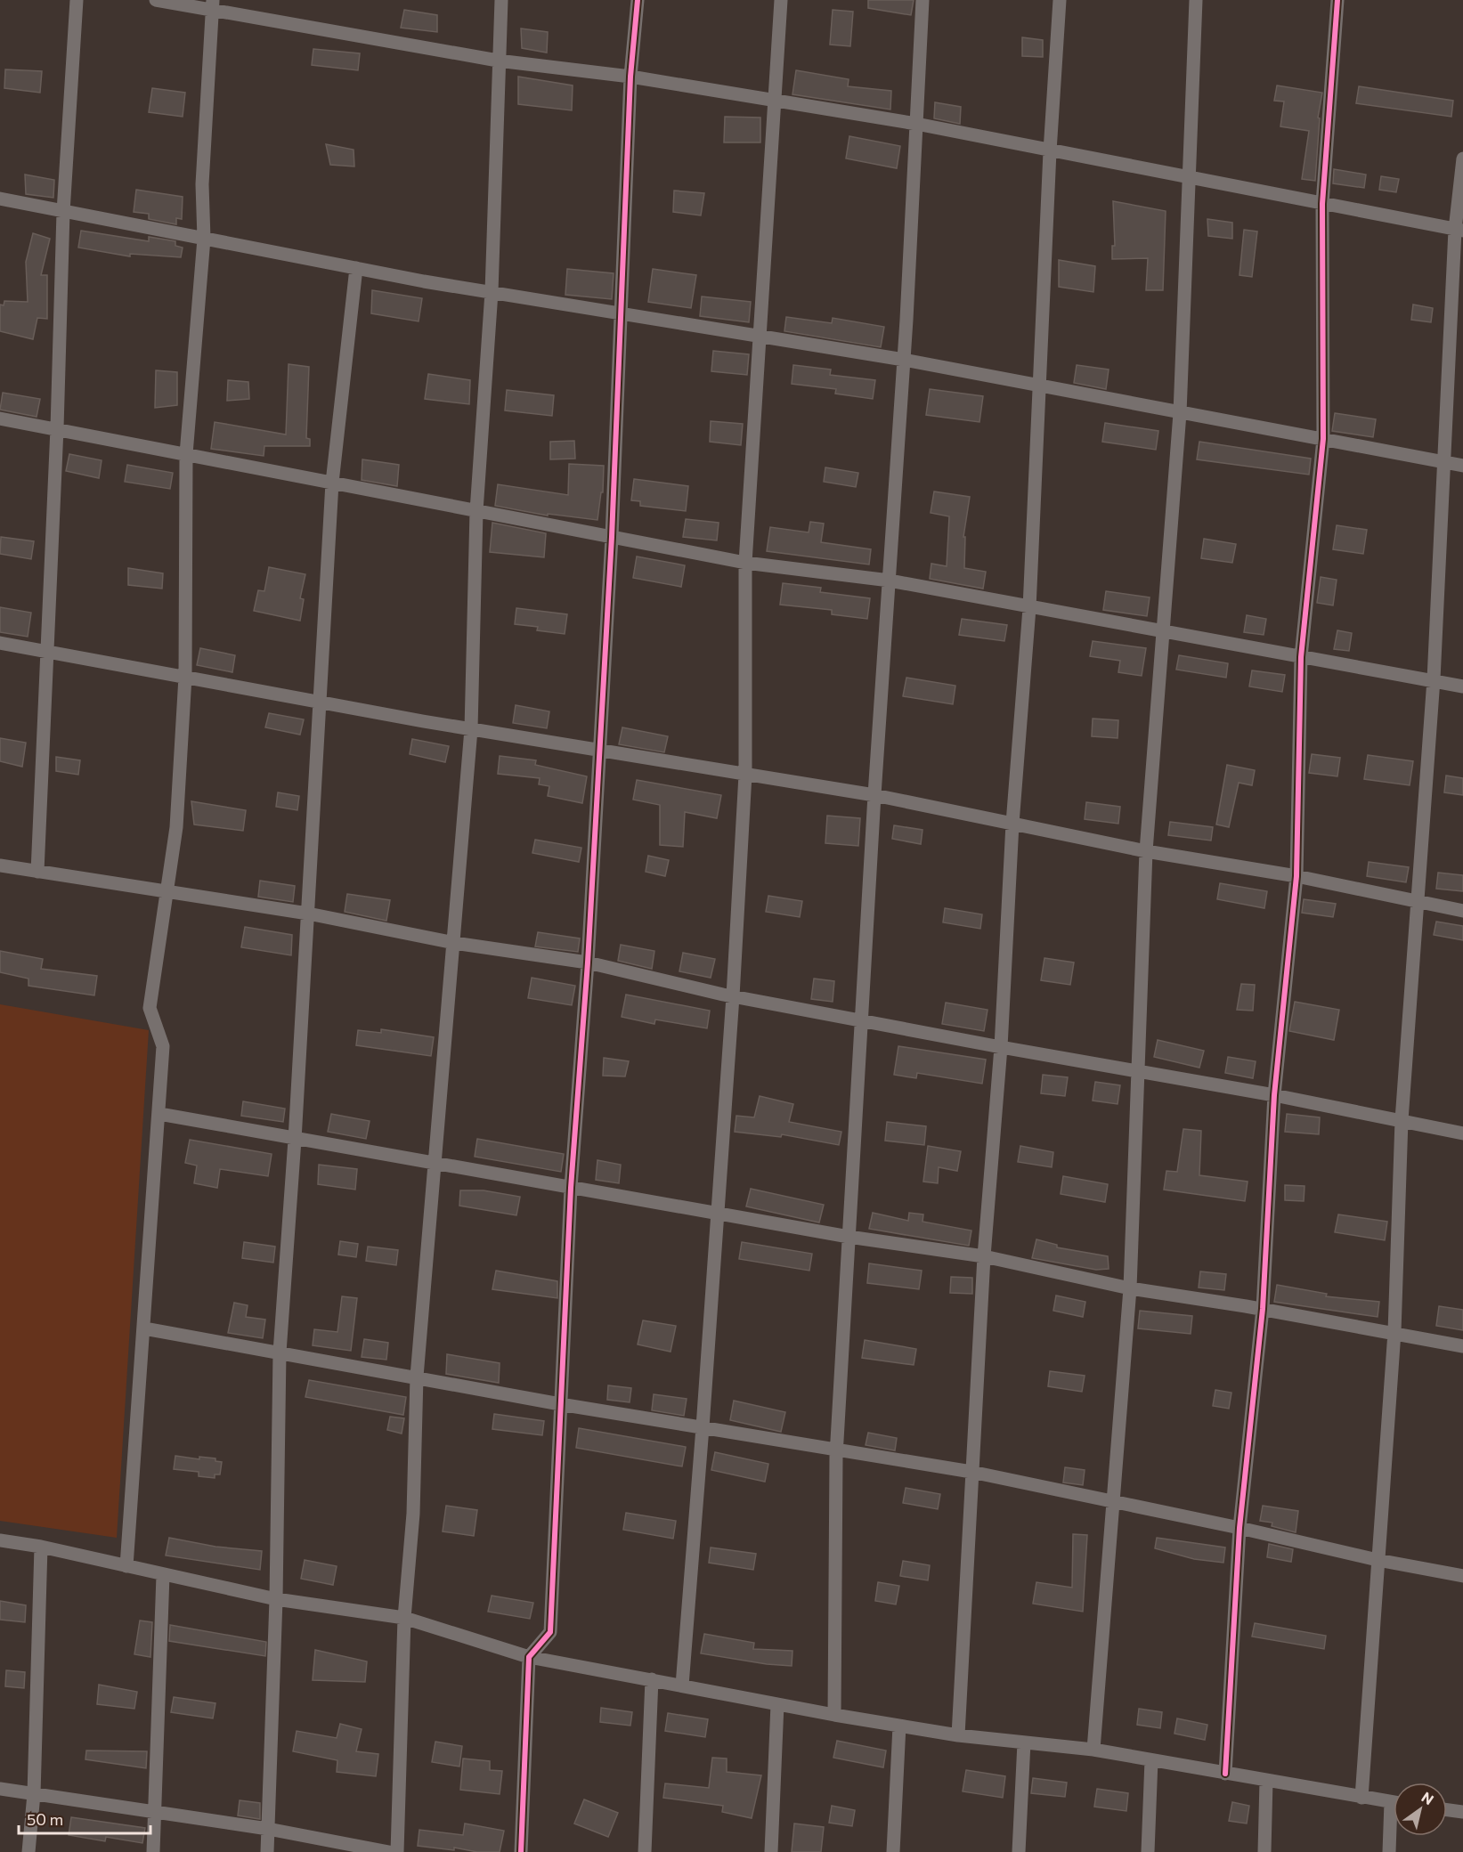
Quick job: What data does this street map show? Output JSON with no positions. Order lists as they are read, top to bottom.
{
  "scale_bar": "50 m",
  "north": "top right"
}
